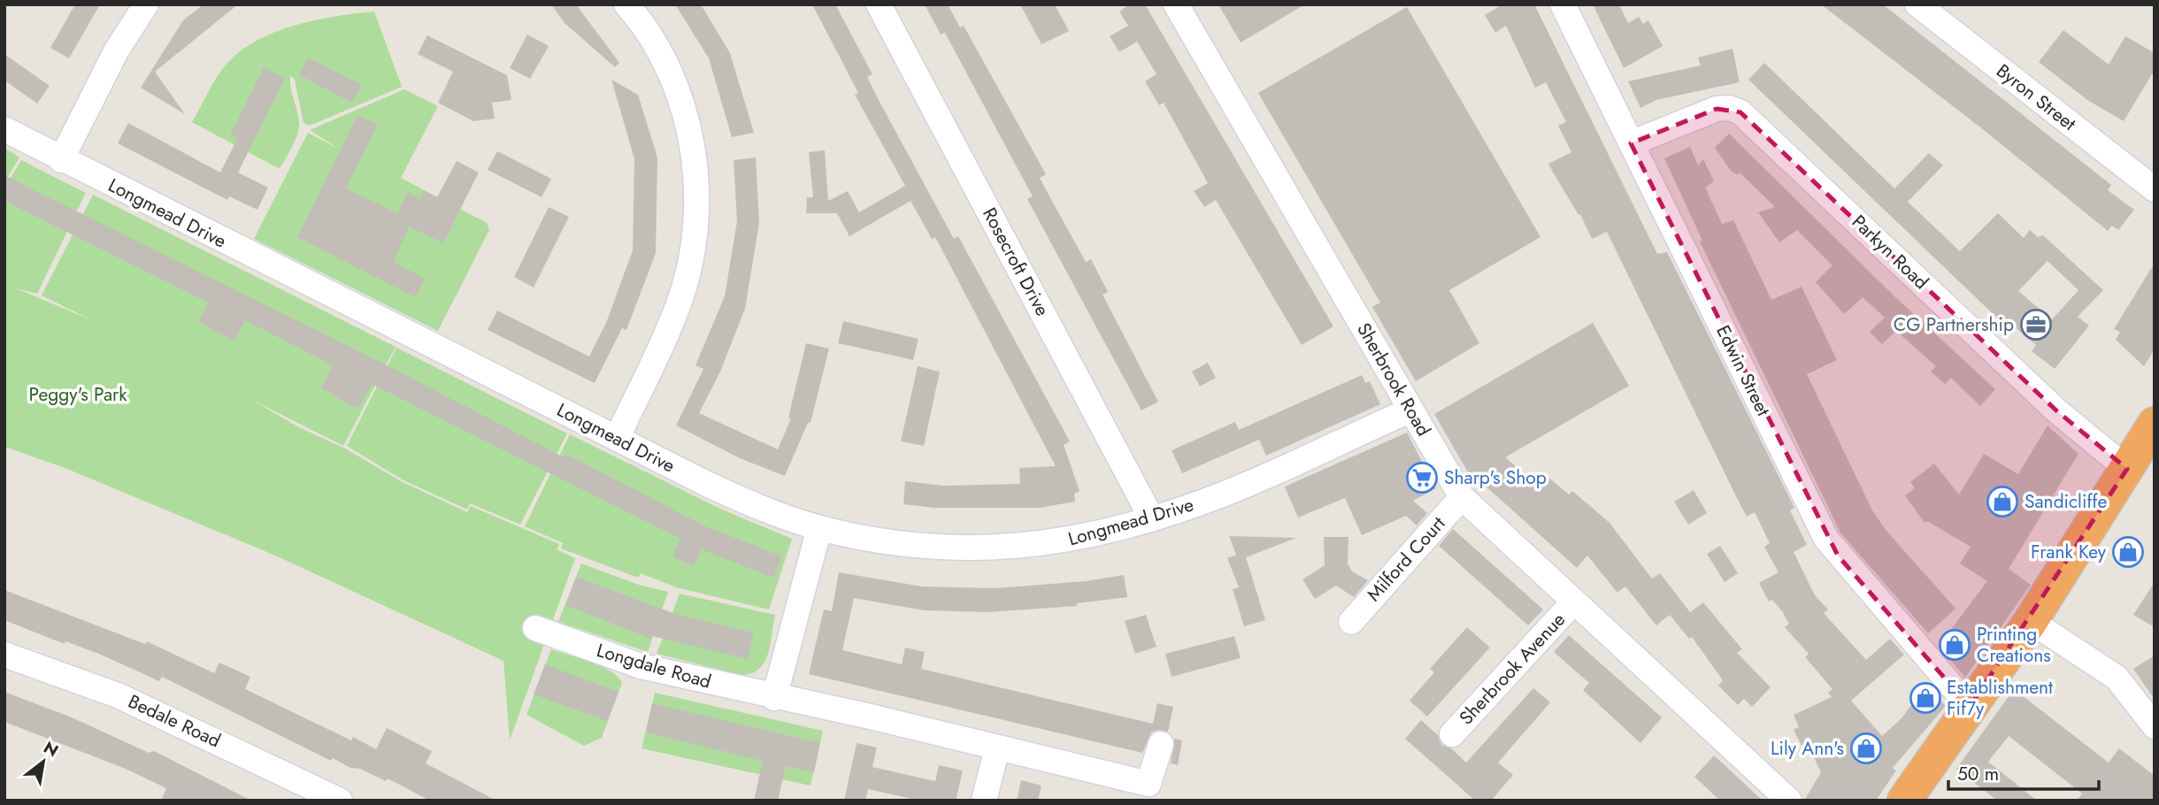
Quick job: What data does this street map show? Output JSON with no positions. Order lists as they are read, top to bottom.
{
  "streets": {
    "street": [
      "Byron Street",
      "Longmead Drive",
      "Parkyn Road",
      "Rosecroft Drive",
      "Edwin Street",
      "Sherbrook Road",
      "Milford Court",
      "Longdale Road",
      "Sherbrook Avenue",
      "Bedale Road"
    ]
  },
  "crossings": [
    ["Longmead Drive", "Rosecroft Drive"],
    ["Longmead Drive", "Sherbrook Road"],
    ["Parkyn Road", "Edwin Street"],
    ["Sherbrook Road", "Milford Court"],
    ["Sherbrook Road", "Sherbrook Avenue"]
  ],
  "parks": ["Peggy's Park"],
  "places": {
    "office": ["CG Partnership"],
    "supermarket": ["Sharp's Shop"],
    "shop": [
      "Sandicliffe",
      "Frank Key",
      "Printing Creations",
      "Establishment Fif7y",
      "Lily Ann's"
    ]
  },
  "scale_bar": "50 m",
  "north": "top right"
}
